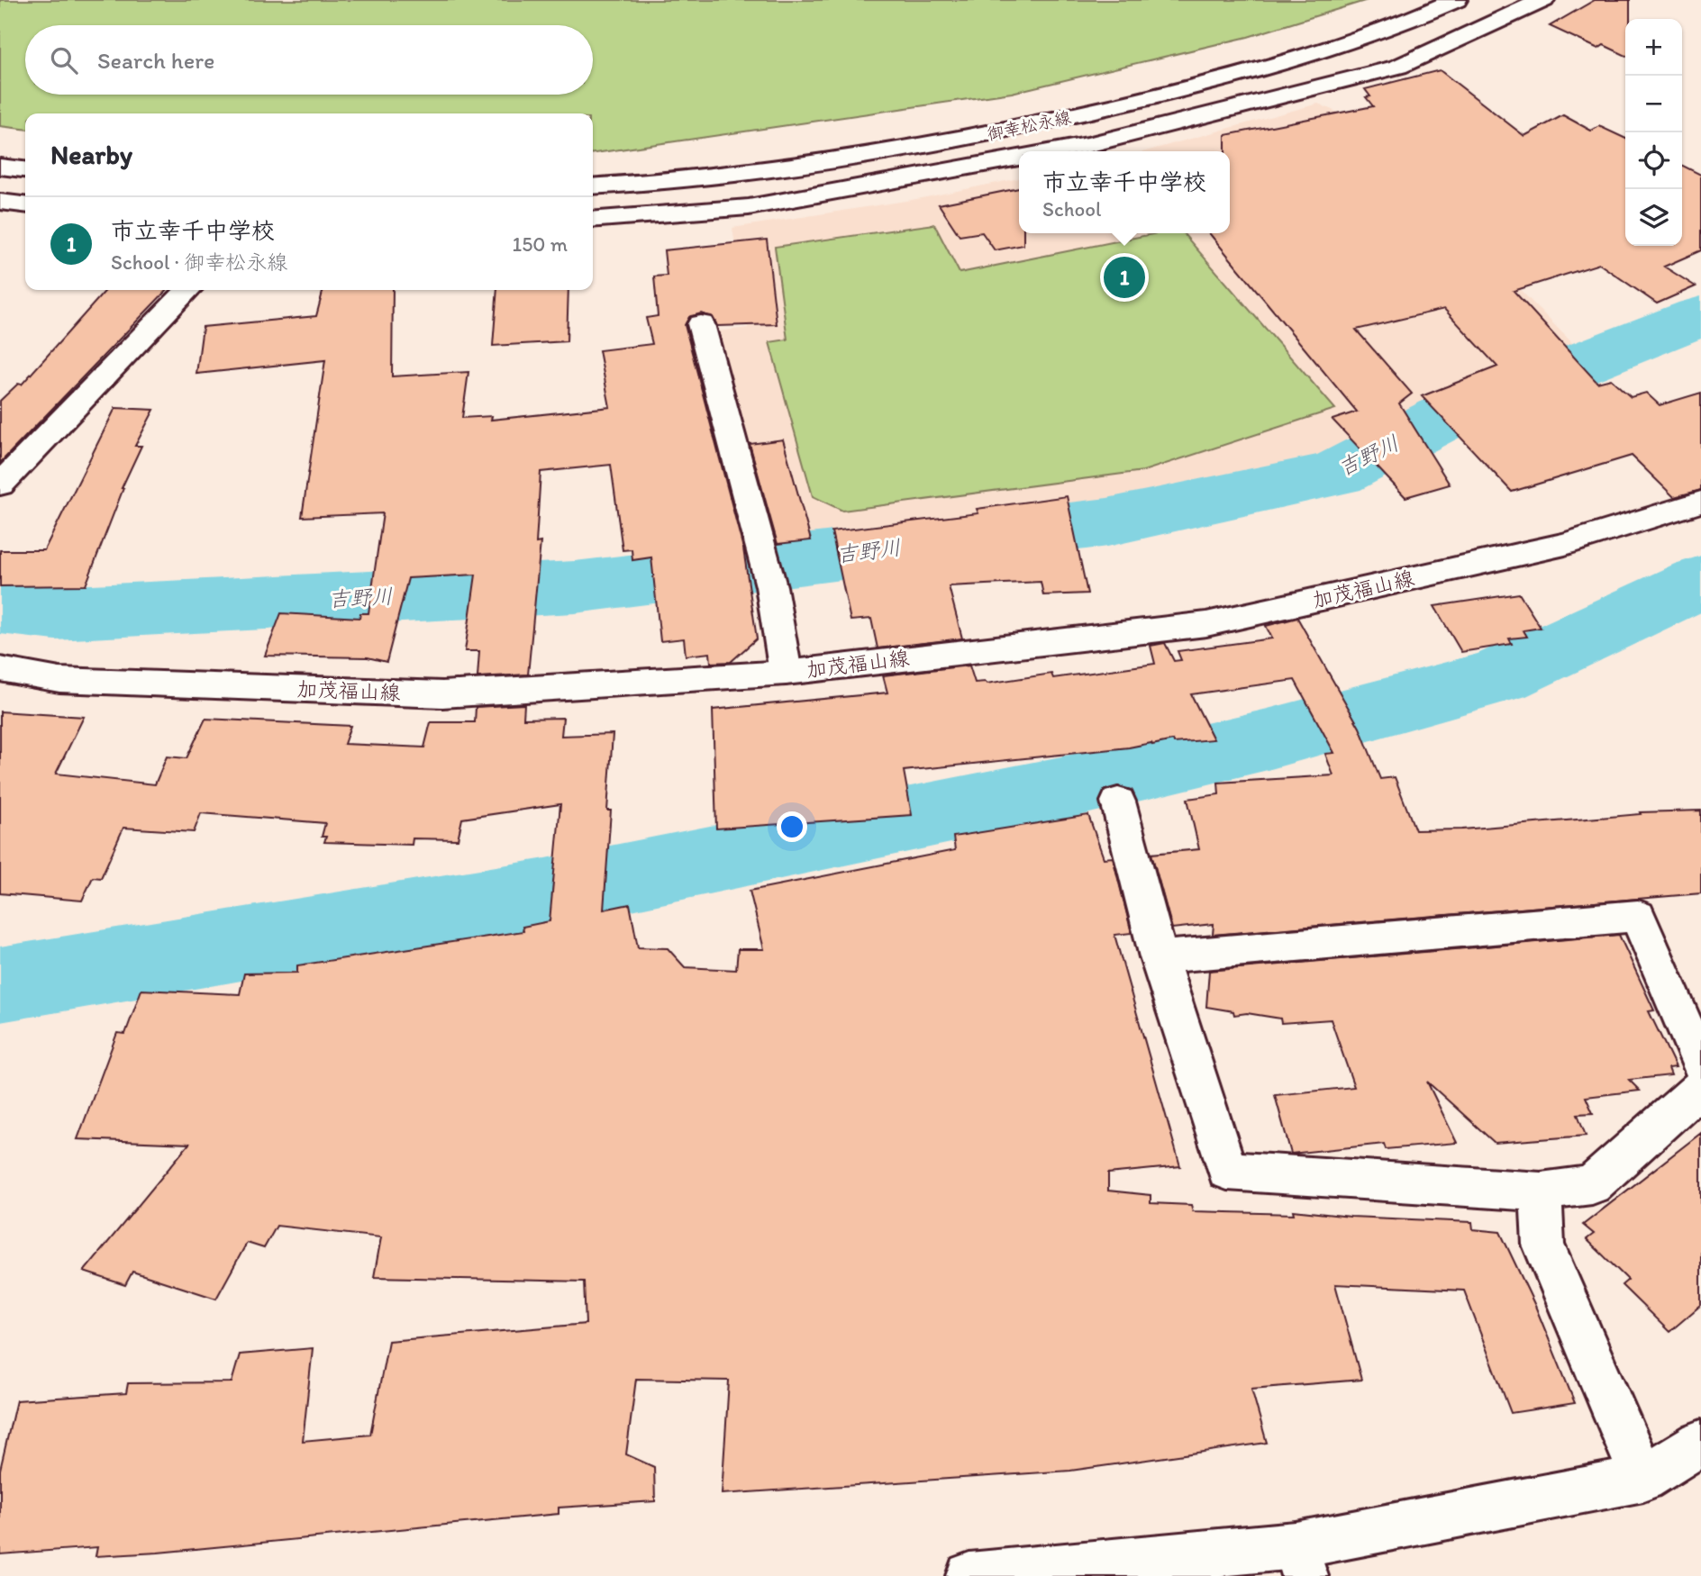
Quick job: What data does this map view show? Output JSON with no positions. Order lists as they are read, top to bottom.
{
  "streets": {
    "street": ["御幸松永線", "加茂福山線"]
  },
  "water": ["吉野川"],
  "page": {
    "map_buttons": ["+", "−"],
    "search": "Search here",
    "heading": "Nearby",
    "popup": ["市立幸千中学校", "School"],
    "list": [
      {
        "mark": "1",
        "name": "市立幸千中学校",
        "note": "School · 御幸松永線",
        "value": "150 m"
      }
    ],
    "pins": "1"
  }
}
